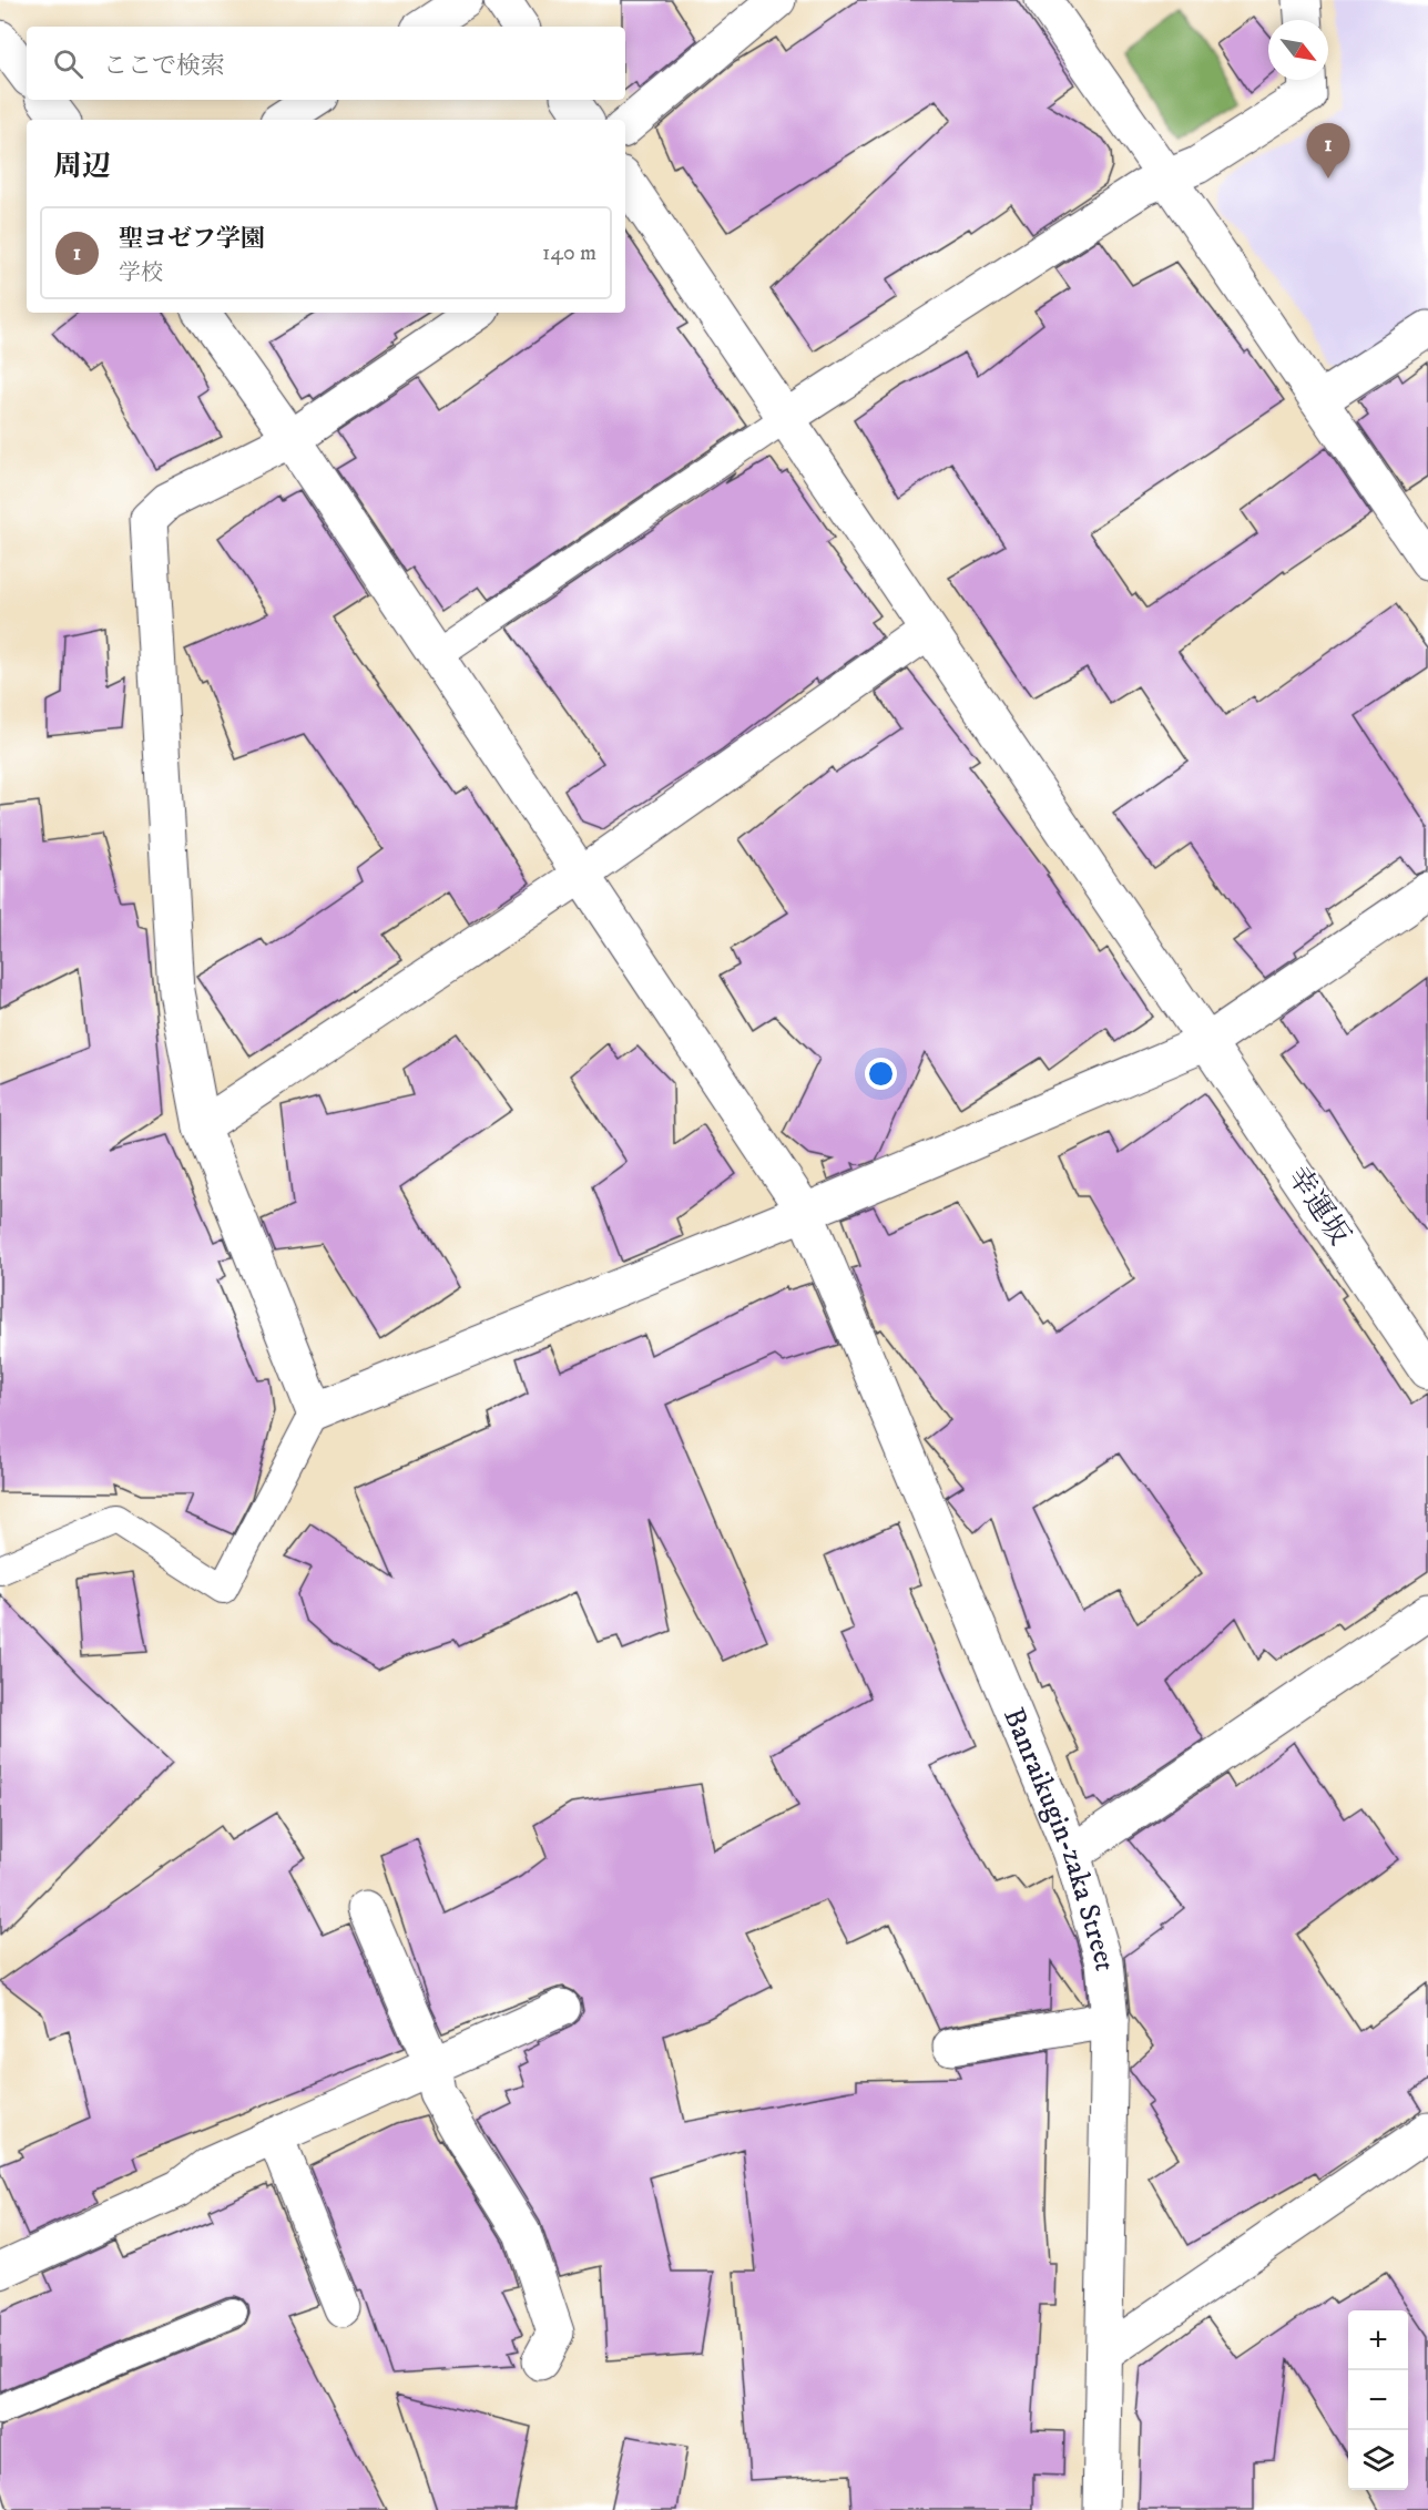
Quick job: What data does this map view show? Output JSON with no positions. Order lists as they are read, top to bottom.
{
  "streets": {
    "street": ["幸運坂", "Banraikugin-zaka Street"]
  },
  "north": "bottom right",
  "page": {
    "search": "ここで検索",
    "heading": "周辺",
    "pins": "1",
    "list": [
      {
        "mark": "1",
        "name": "聖ヨゼフ学園",
        "note": "学校",
        "value": "140 m"
      }
    ],
    "map_buttons": ["+", "−"]
  }
}
